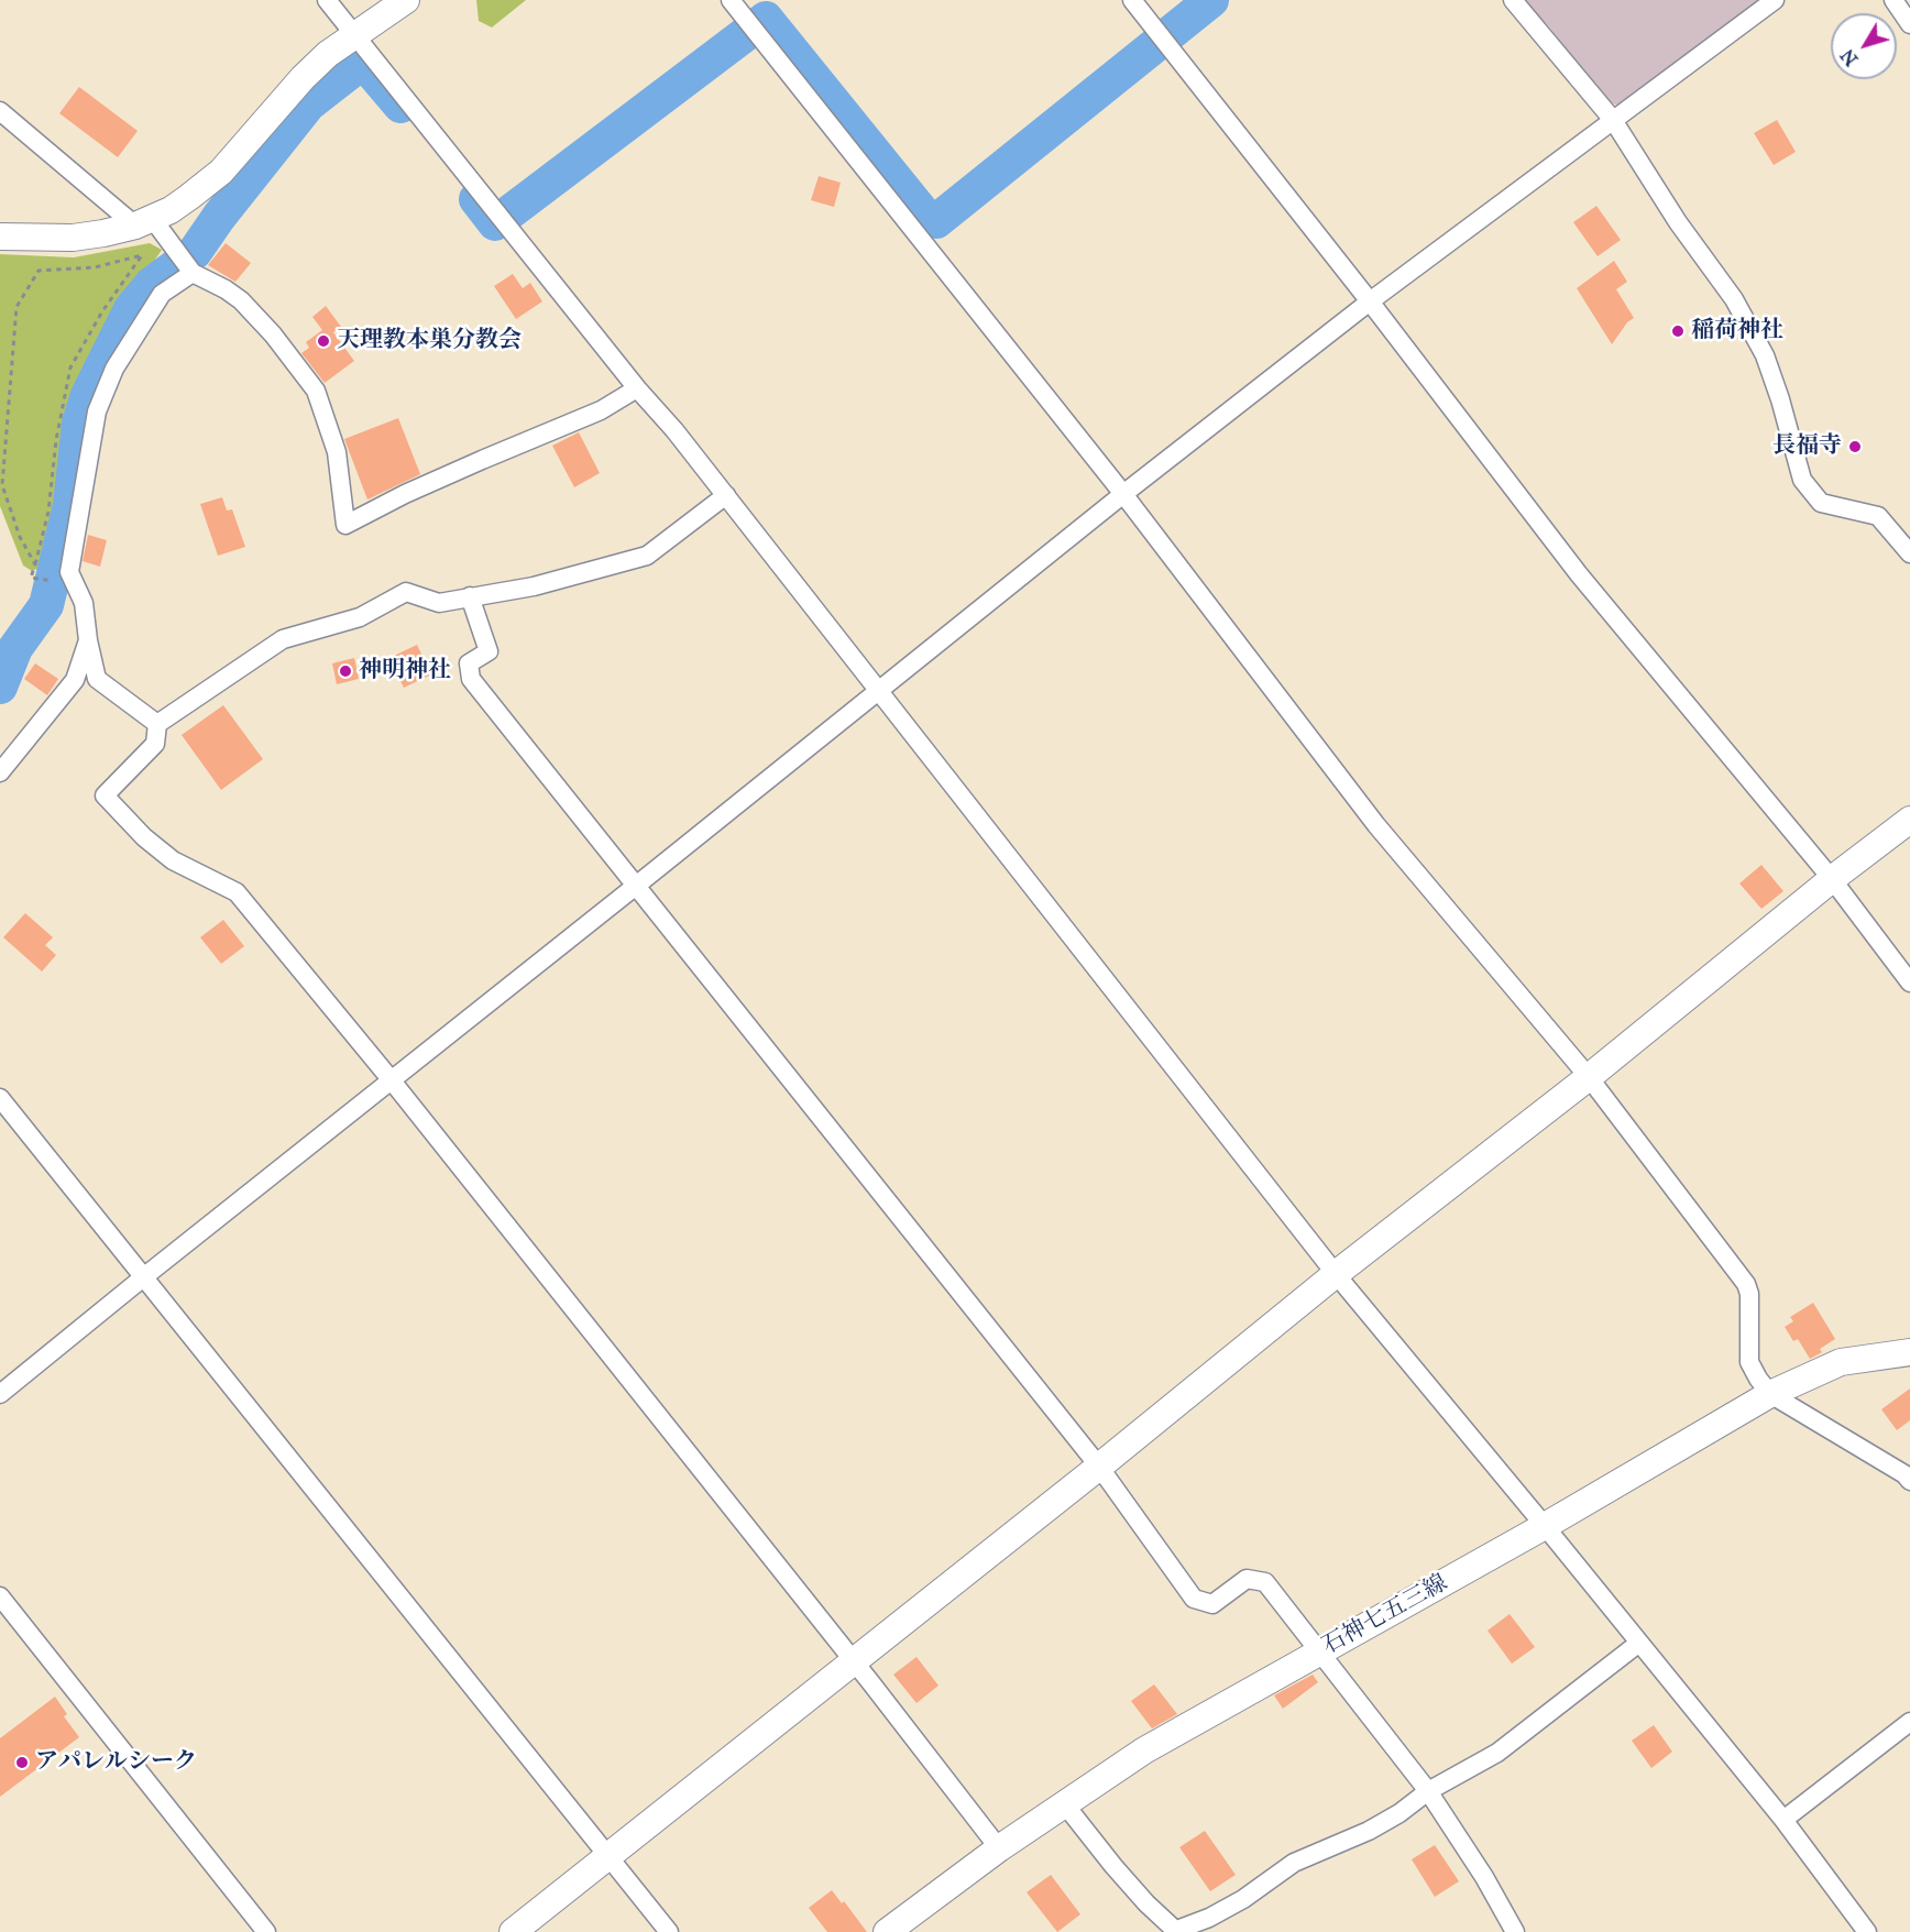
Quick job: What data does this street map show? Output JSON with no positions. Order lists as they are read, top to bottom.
{
  "streets": {
    "street": ["石神七五三線"]
  },
  "places": [
    "稲荷神社",
    "天理教本巣分教会",
    "長福寺",
    "神明神社",
    "アパレルシーク"
  ],
  "north": "bottom left"
}
